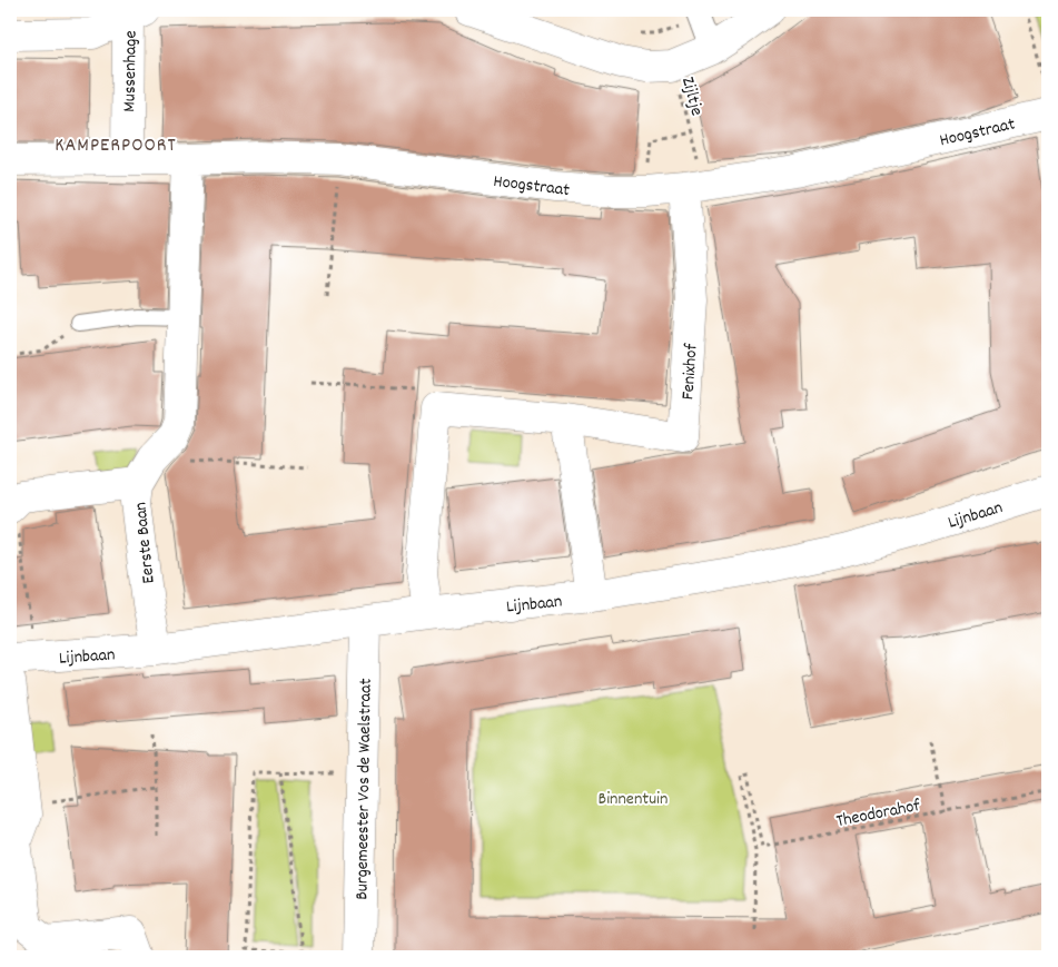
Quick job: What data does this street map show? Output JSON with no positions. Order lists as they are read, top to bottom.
{
  "streets": {
    "street": [
      "Mussenhage",
      "Hoogstraat",
      "Fenixhof",
      "Lijnbaan",
      "Eerste Baan",
      "Burgemeester Vos de Waelstraat"
    ],
    "path": ["Zijltje", "Theodorahof"]
  },
  "crossings": [
    ["Mussenhage", "Hoogstraat"],
    ["Zijltje", "Hoogstraat"],
    ["Zijltje", "Fenixhof"],
    ["Hoogstraat", "Fenixhof"],
    ["Hoogstraat", "Eerste Baan"],
    ["Lijnbaan", "Eerste Baan"],
    ["Lijnbaan", "Burgemeester Vos de Waelstraat"]
  ],
  "districts": ["KAMPERPOORT"],
  "parks": ["Binnentuin"]
}
